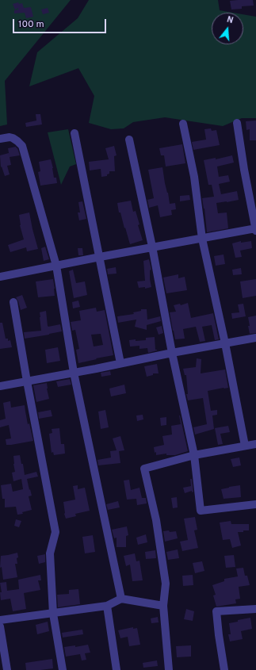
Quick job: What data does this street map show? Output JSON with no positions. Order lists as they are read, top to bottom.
{
  "scale_bar": "100 m",
  "north": "top"
}
